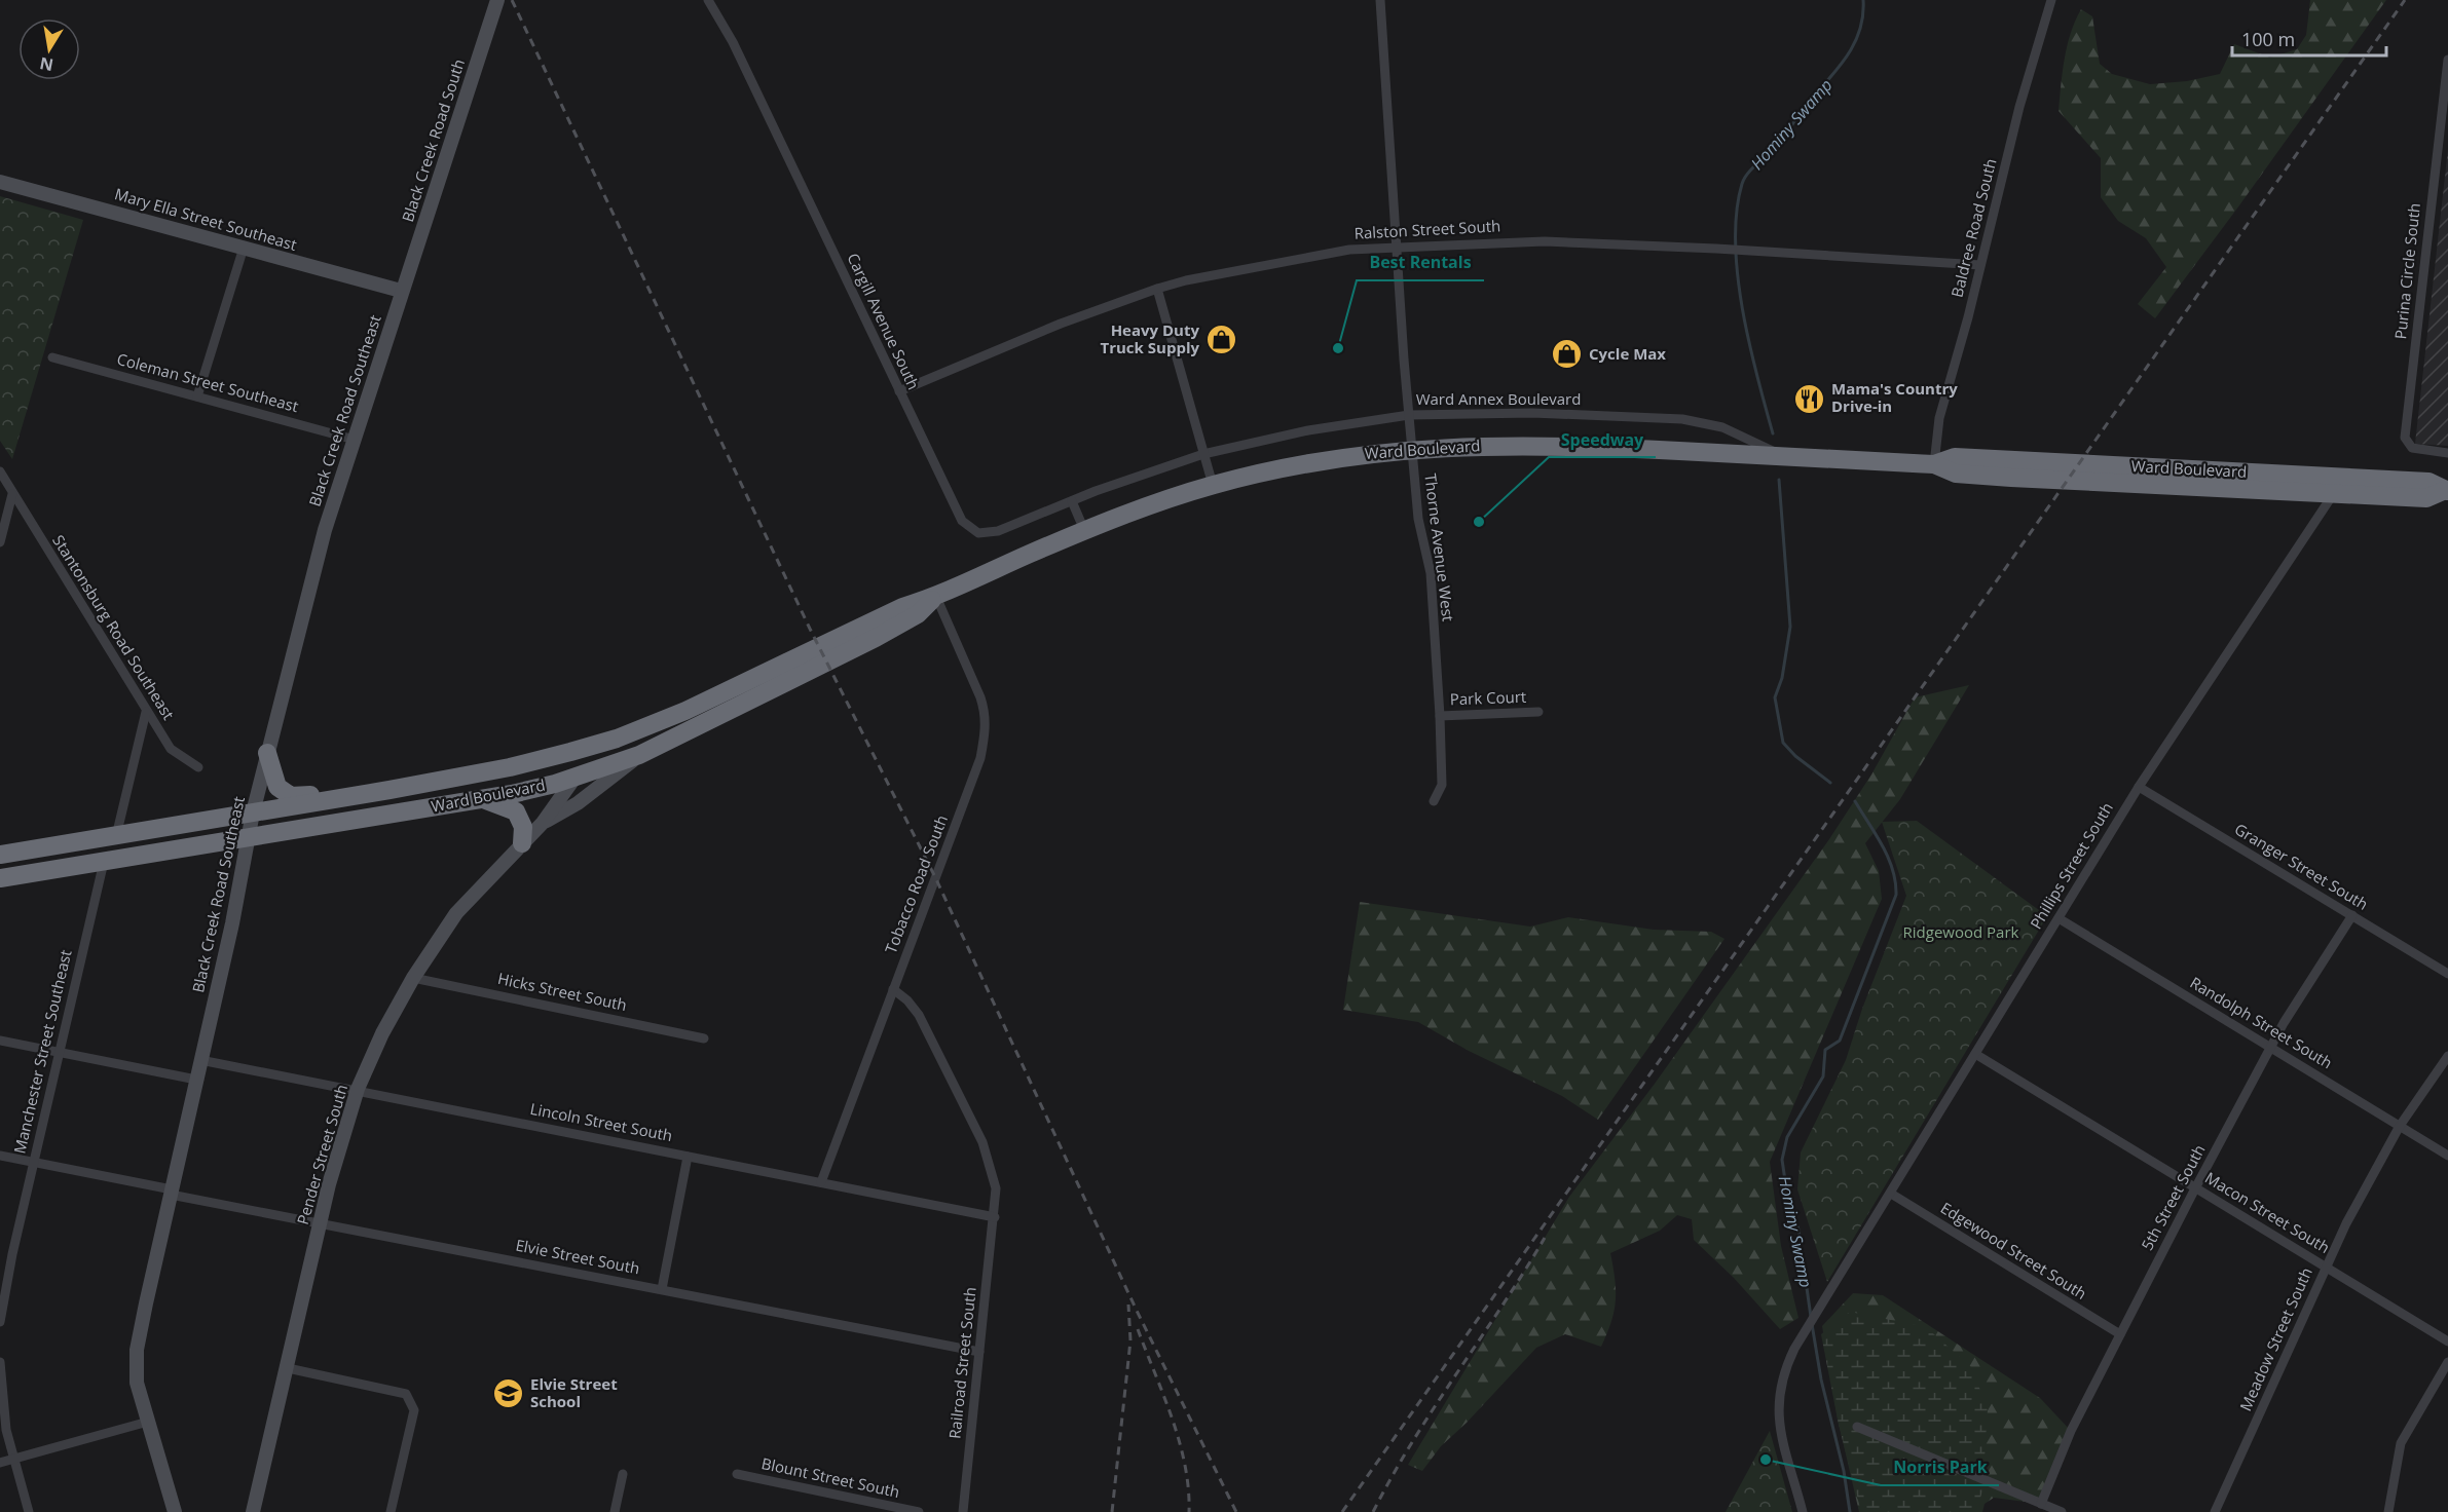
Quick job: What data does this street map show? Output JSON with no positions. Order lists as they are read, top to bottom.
{
  "streets": {
    "highway": ["Ward Boulevard"],
    "street": [
      "Black Creek Road South",
      "Mary Ella Street Southeast",
      "Baldree Road South",
      "Ralston Street South",
      "Purina Circle South",
      "Cargill Avenue South",
      "Coleman Street Southeast",
      "Ward Annex Boulevard",
      "Black Creek Road Southeast",
      "Thorne Avenue West",
      "Stantonsburg Road Southeast",
      "Park Court",
      "Phillips Street South",
      "Granger Street South",
      "Tobacco Road South",
      "Hicks Street South",
      "Randolph Street South",
      "Manchester Street Southeast",
      "Lincoln Street South",
      "Pender Street South",
      "5th Street South",
      "Macon Street South",
      "Edgewood Street South",
      "Elvie Street South",
      "Meadow Street South",
      "Railroad Street South",
      "Blount Street South"
    ]
  },
  "crossings": [
    ["Black Creek Road South", "Mary Ella Street Southeast"],
    ["Black Creek Road South", "Black Creek Road Southeast"],
    ["Mary Ella Street Southeast", "Black Creek Road Southeast"],
    ["Baldree Road South", "Ralston Street South"],
    ["Baldree Road South", "Ward Boulevard"],
    ["Ralston Street South", "Cargill Avenue South"],
    ["Ralston Street South", "Thorne Avenue West"],
    ["Cargill Avenue South", "Ward Annex Boulevard"],
    ["Coleman Street Southeast", "Black Creek Road Southeast"],
    ["Ward Annex Boulevard", "Ward Boulevard"],
    ["Ward Annex Boulevard", "Thorne Avenue West"],
    ["Black Creek Road Southeast", "Ward Boulevard"],
    ["Black Creek Road Southeast", "Lincoln Street South"],
    ["Black Creek Road Southeast", "Elvie Street South"],
    ["Ward Boulevard", "Thorne Avenue West"],
    ["Ward Boulevard", "Phillips Street South"],
    ["Ward Boulevard", "Tobacco Road South"],
    ["Ward Boulevard", "Manchester Street Southeast"],
    ["Ward Boulevard", "Pender Street South"],
    ["Thorne Avenue West", "Park Court"],
    ["Phillips Street South", "Granger Street South"],
    ["Phillips Street South", "Randolph Street South"],
    ["Phillips Street South", "Macon Street South"],
    ["Phillips Street South", "Edgewood Street South"],
    ["Granger Street South", "5th Street South"],
    ["Tobacco Road South", "Lincoln Street South"],
    ["Tobacco Road South", "Railroad Street South"],
    ["Hicks Street South", "Pender Street South"],
    ["Randolph Street South", "5th Street South"],
    ["Randolph Street South", "Meadow Street South"],
    ["Manchester Street Southeast", "Elvie Street South"],
    ["Lincoln Street South", "Pender Street South"],
    ["Lincoln Street South", "Railroad Street South"],
    ["Pender Street South", "Elvie Street South"],
    ["5th Street South", "Macon Street South"],
    ["5th Street South", "Edgewood Street South"],
    ["Macon Street South", "Meadow Street South"],
    ["Elvie Street South", "Railroad Street South"]
  ],
  "water": ["Hominy Swamp"],
  "parks": ["Ridgewood Park"],
  "places": {
    "shop": ["Heavy Duty Truck Supply", "Cycle Max"],
    "other": ["Best Rentals", "Speedway", "Norris Park"],
    "restaurant": ["Mama's Country Drive-in"],
    "school or university": ["Elvie Street School"]
  },
  "scale_bar": "100 m",
  "north": "bottom"
}
